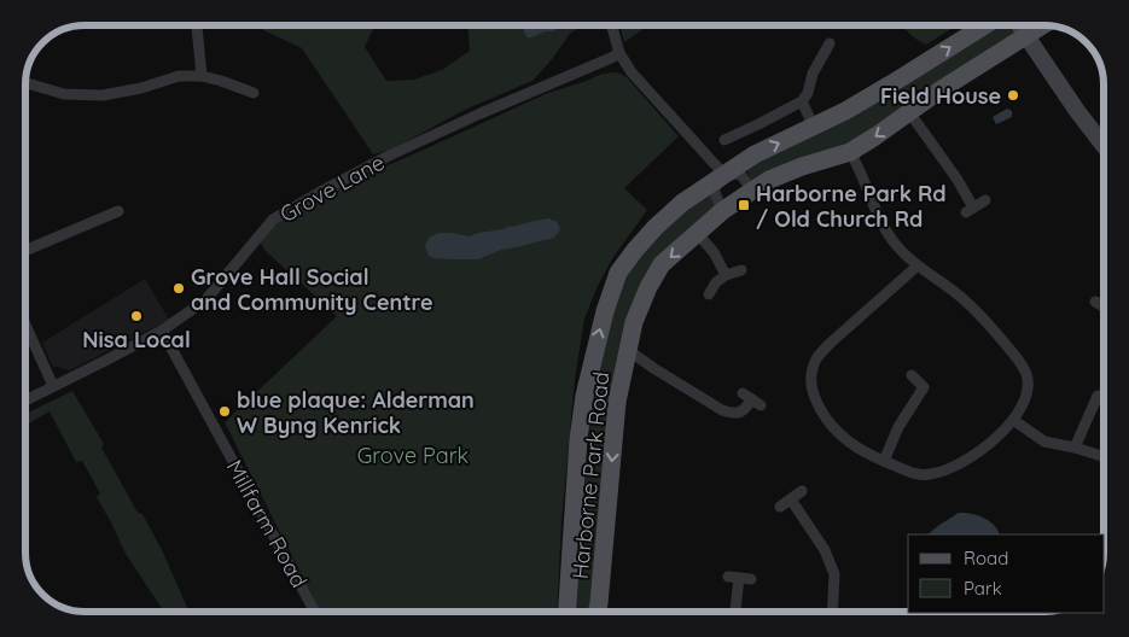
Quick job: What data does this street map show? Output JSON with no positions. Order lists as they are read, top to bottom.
{
  "streets": {
    "main road": ["Harborne Park Road"],
    "street": ["Grove Lane", "Millfarm Road"]
  },
  "crossings": [
    ["Grove Lane", "Millfarm Road"]
  ],
  "parks": ["Grove Park"],
  "places": {
    "other": [
      "Field House",
      "Grove Hall Social and Community Centre",
      "Nisa Local",
      "blue plaque: Alderman W Byng Kenrick"
    ],
    "transit": ["Harborne Park Rd / Old Church Rd"]
  },
  "legend": ["Road", "Park"]
}
